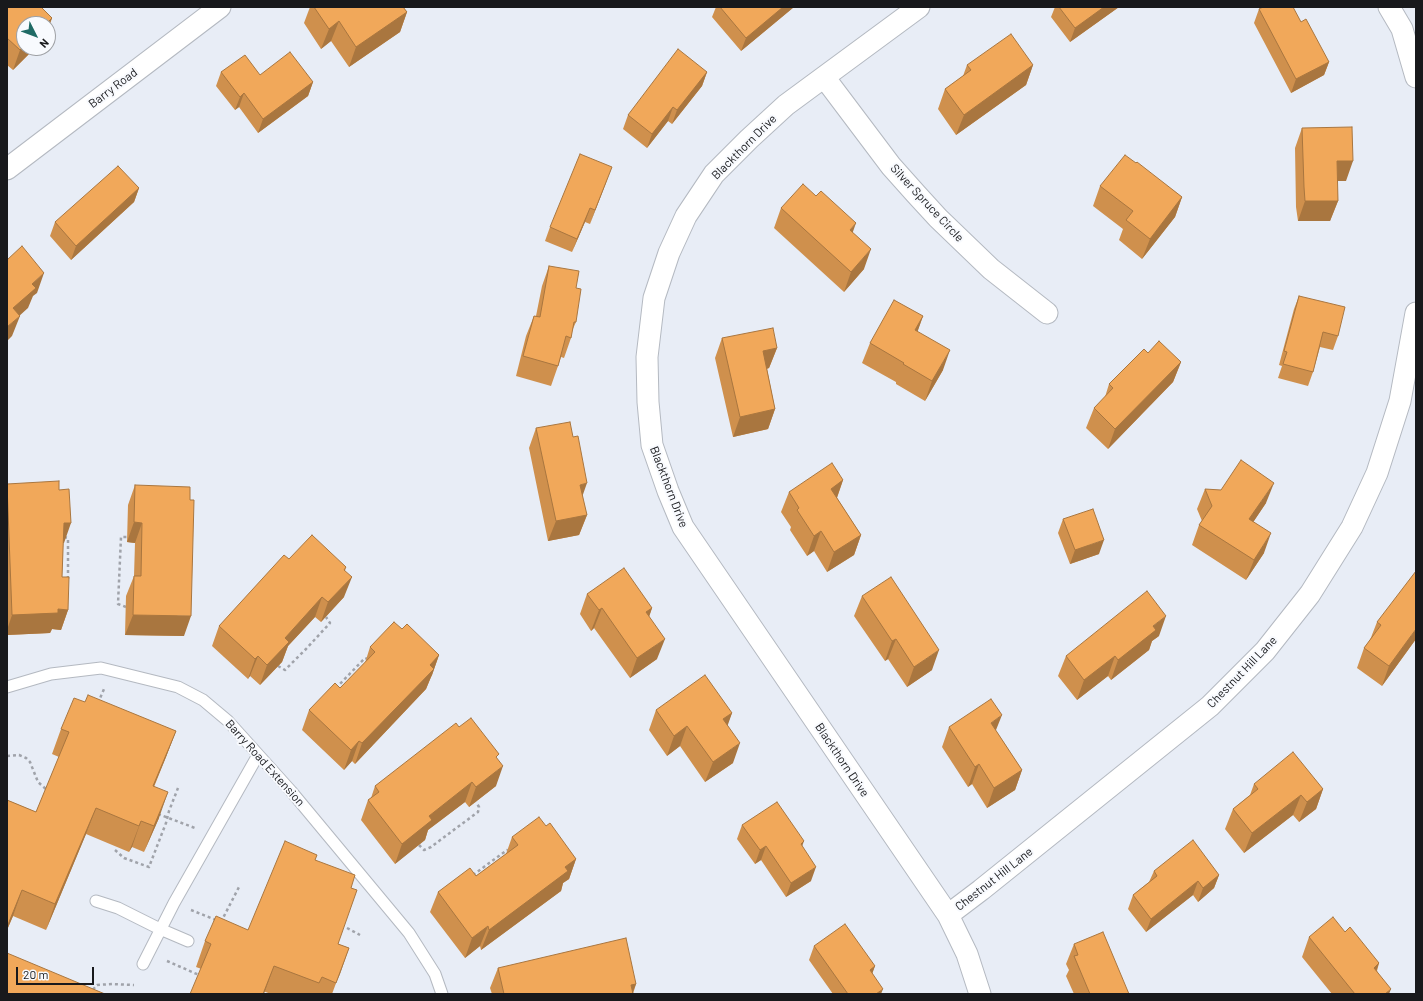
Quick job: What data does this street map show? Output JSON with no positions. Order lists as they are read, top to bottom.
{
  "streets": {
    "street": [
      "Barry Road",
      "Blackthorn Drive",
      "Silver Spruce Circle",
      "Chestnut Hill Lane"
    ],
    "lane": ["Barry Road Extension"]
  },
  "crossings": [
    ["Blackthorn Drive", "Silver Spruce Circle"],
    ["Blackthorn Drive", "Chestnut Hill Lane"]
  ],
  "scale_bar": "20 m",
  "north": "bottom right"
}
